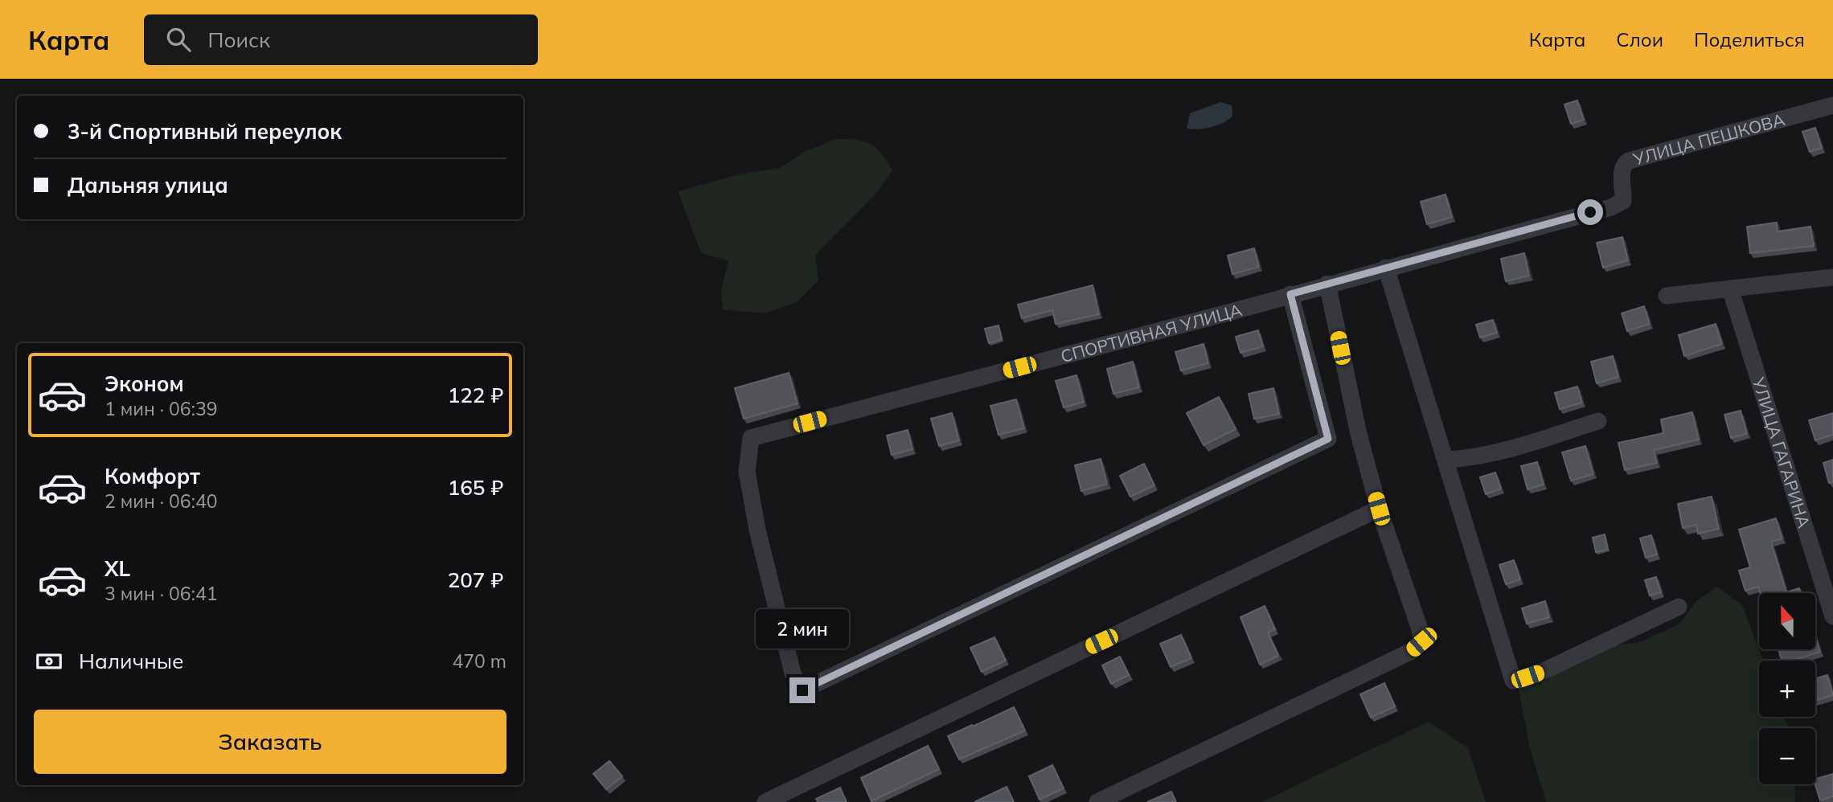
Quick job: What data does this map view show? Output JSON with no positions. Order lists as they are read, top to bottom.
{
  "streets": {
    "street": ["УЛИЦА ПЕШКОВА", "СПОРТИВНАЯ УЛИЦА", "УЛИЦА ГАГАРИНА"]
  },
  "crossings": [
    ["УЛИЦА ПЕШКОВА", "СПОРТИВНАЯ УЛИЦА"]
  ],
  "north": "top",
  "page": {
    "header": "Карта",
    "search": "Поиск",
    "nav": ["Карта", "Слои", "Поделиться"],
    "banner": ["3-й Спортивный переулок", "Дальняя улица"],
    "list": [
      {
        "name": "Эконом",
        "note": "1 мин · 06:39",
        "value": "122 ₽"
      },
      {
        "name": "Комфорт",
        "note": "2 мин · 06:40",
        "value": "165 ₽"
      },
      {
        "name": "XL",
        "note": "3 мин · 06:41",
        "value": "207 ₽"
      }
    ],
    "map_buttons": ["+", "−"],
    "bubble": "2 мин",
    "pay": ["Наличные", "470 m"],
    "buttons": "Заказать"
  }
}
